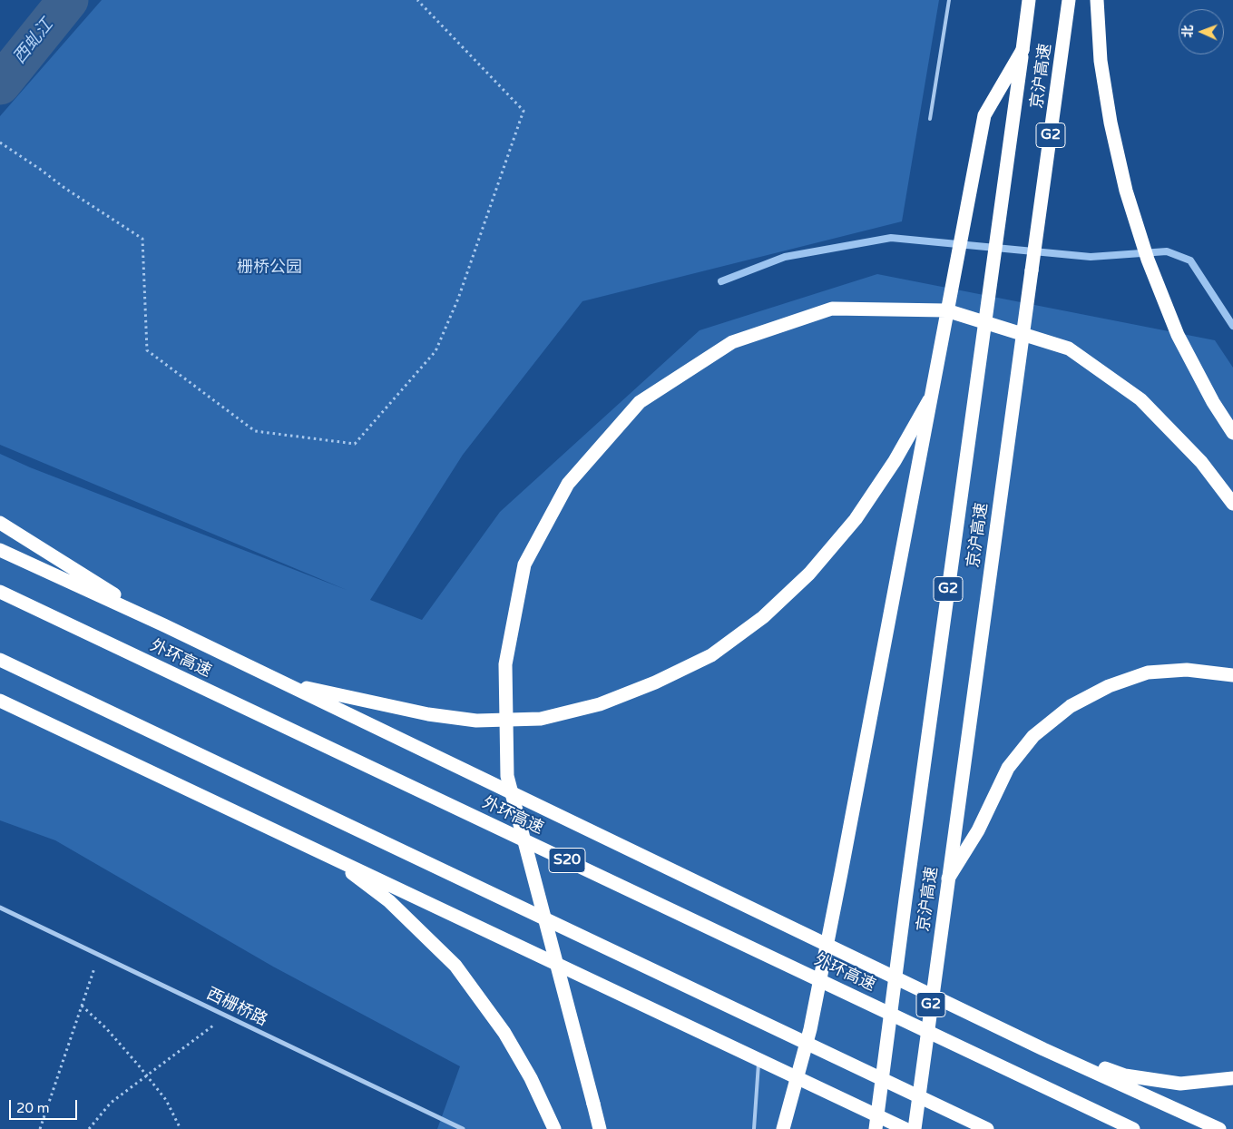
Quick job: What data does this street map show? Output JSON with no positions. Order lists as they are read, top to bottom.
{
  "streets": {
    "highway": [
      "京沪高速",
      "G2",
      "外环高速",
      "S20"
    ],
    "street": ["西栅桥路"]
  },
  "water": ["西虬江"],
  "parks": ["栅桥公园"],
  "scale_bar": "20 m",
  "north": "left"
}
